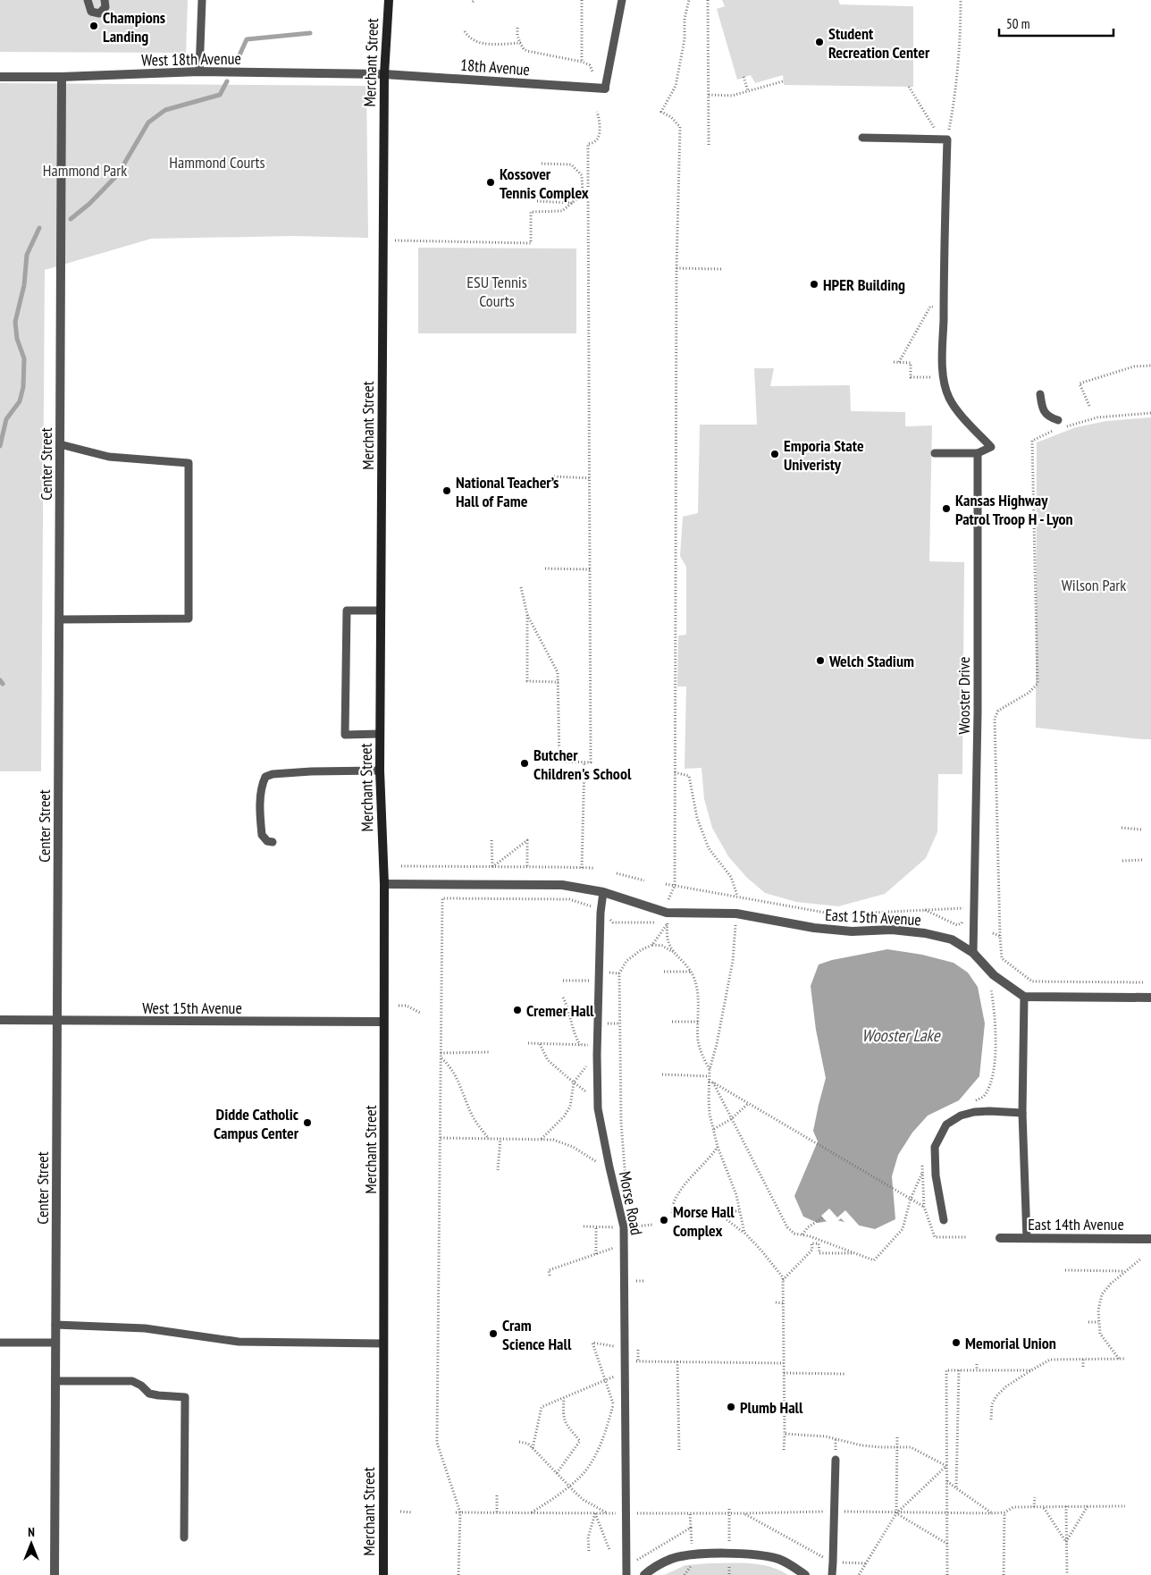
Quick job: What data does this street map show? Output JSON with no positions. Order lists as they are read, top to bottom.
{
  "streets": {
    "main road": ["Merchant Street"],
    "street": [
      "West 18th Avenue",
      "18th Avenue",
      "Center Street",
      "East 15th Avenue",
      "West 15th Avenue",
      "East 14th Avenue"
    ],
    "lane": ["Wooster Drive", "Morse Road"]
  },
  "crossings": [
    ["West 18th Avenue", "Merchant Street"],
    ["West 18th Avenue", "18th Avenue"],
    ["West 18th Avenue", "Center Street"],
    ["Merchant Street", "18th Avenue"],
    ["Merchant Street", "East 15th Avenue"],
    ["Merchant Street", "West 15th Avenue"],
    ["Center Street", "West 15th Avenue"],
    ["Wooster Drive", "East 15th Avenue"],
    ["East 15th Avenue", "Morse Road"]
  ],
  "water": ["Wooster Lake"],
  "parks": [
    "Hammond Courts",
    "Hammond Park",
    "ESU Tennis Courts",
    "Wilson Park"
  ],
  "places": [
    "Champions Landing",
    "Student Recreation Center",
    "Kossover Tennis Complex",
    "HPER Building",
    "Emporia State Univeristy",
    "National Teacher’s Hall of Fame",
    "Kansas Highway Patrol Troop H - Lyon",
    "Welch Stadium",
    "Butcher Children's School",
    "Cremer Hall",
    "Didde Catholic Campus Center",
    "Morse Hall Complex",
    "Cram Science Hall",
    "Memorial Union",
    "Plumb Hall"
  ],
  "scale_bar": "50 m",
  "north": "top"
}
